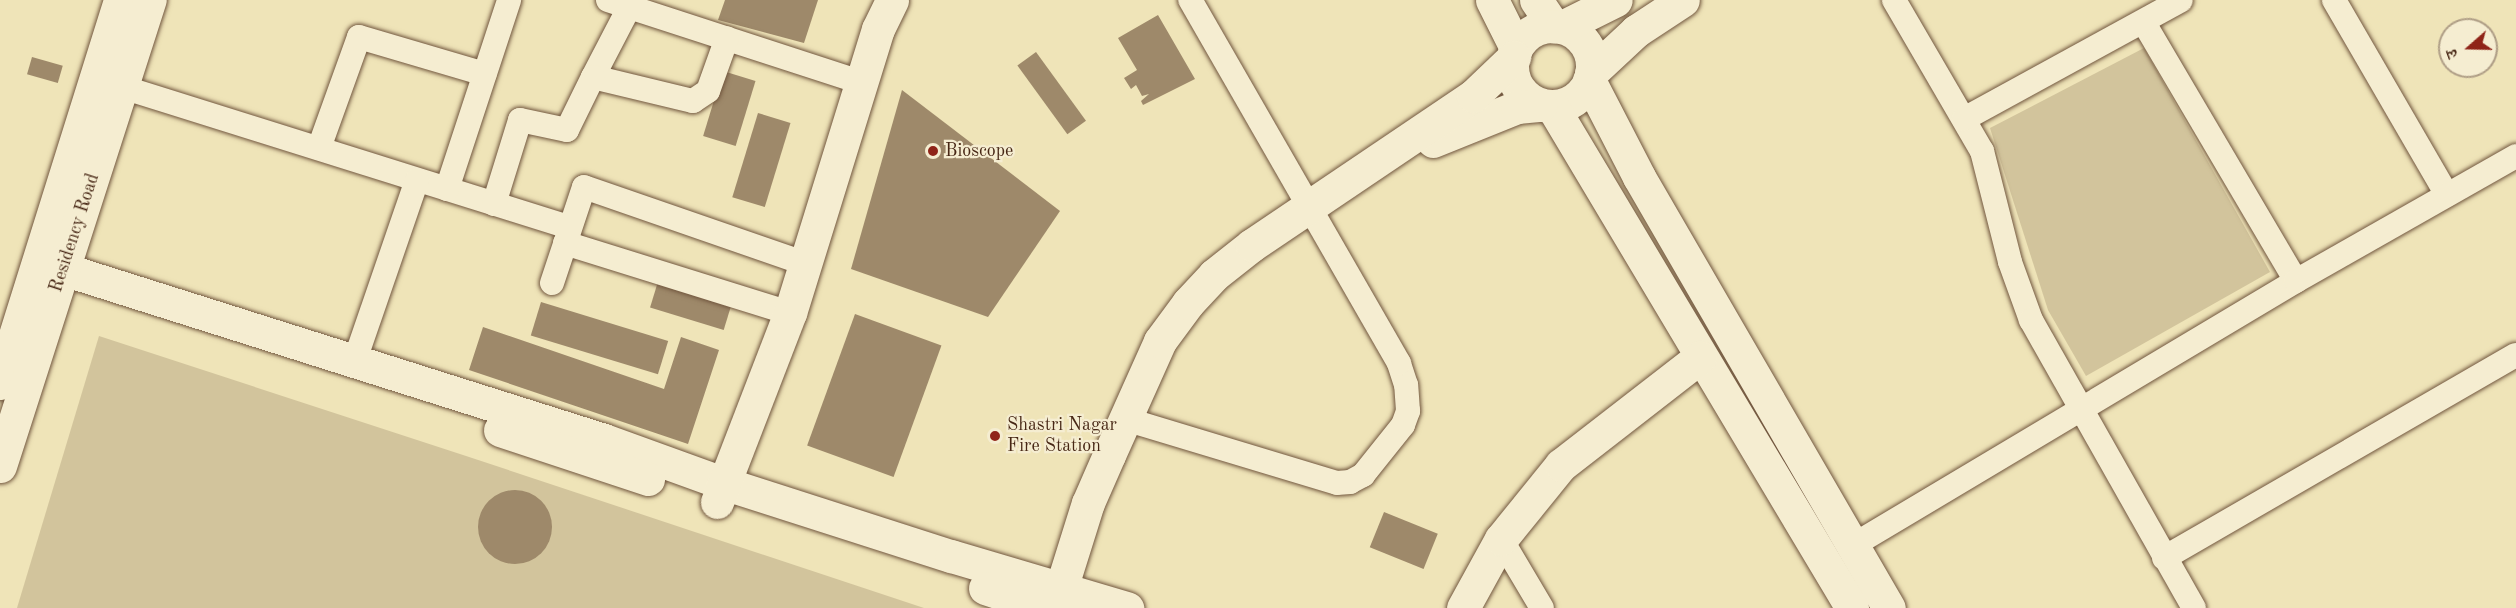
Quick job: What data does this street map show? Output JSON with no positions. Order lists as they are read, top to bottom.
{
  "streets": {
    "street": ["Residency Road"]
  },
  "places": ["Bioscope", "Shastri Nagar Fire Station"],
  "north": "left"
}
